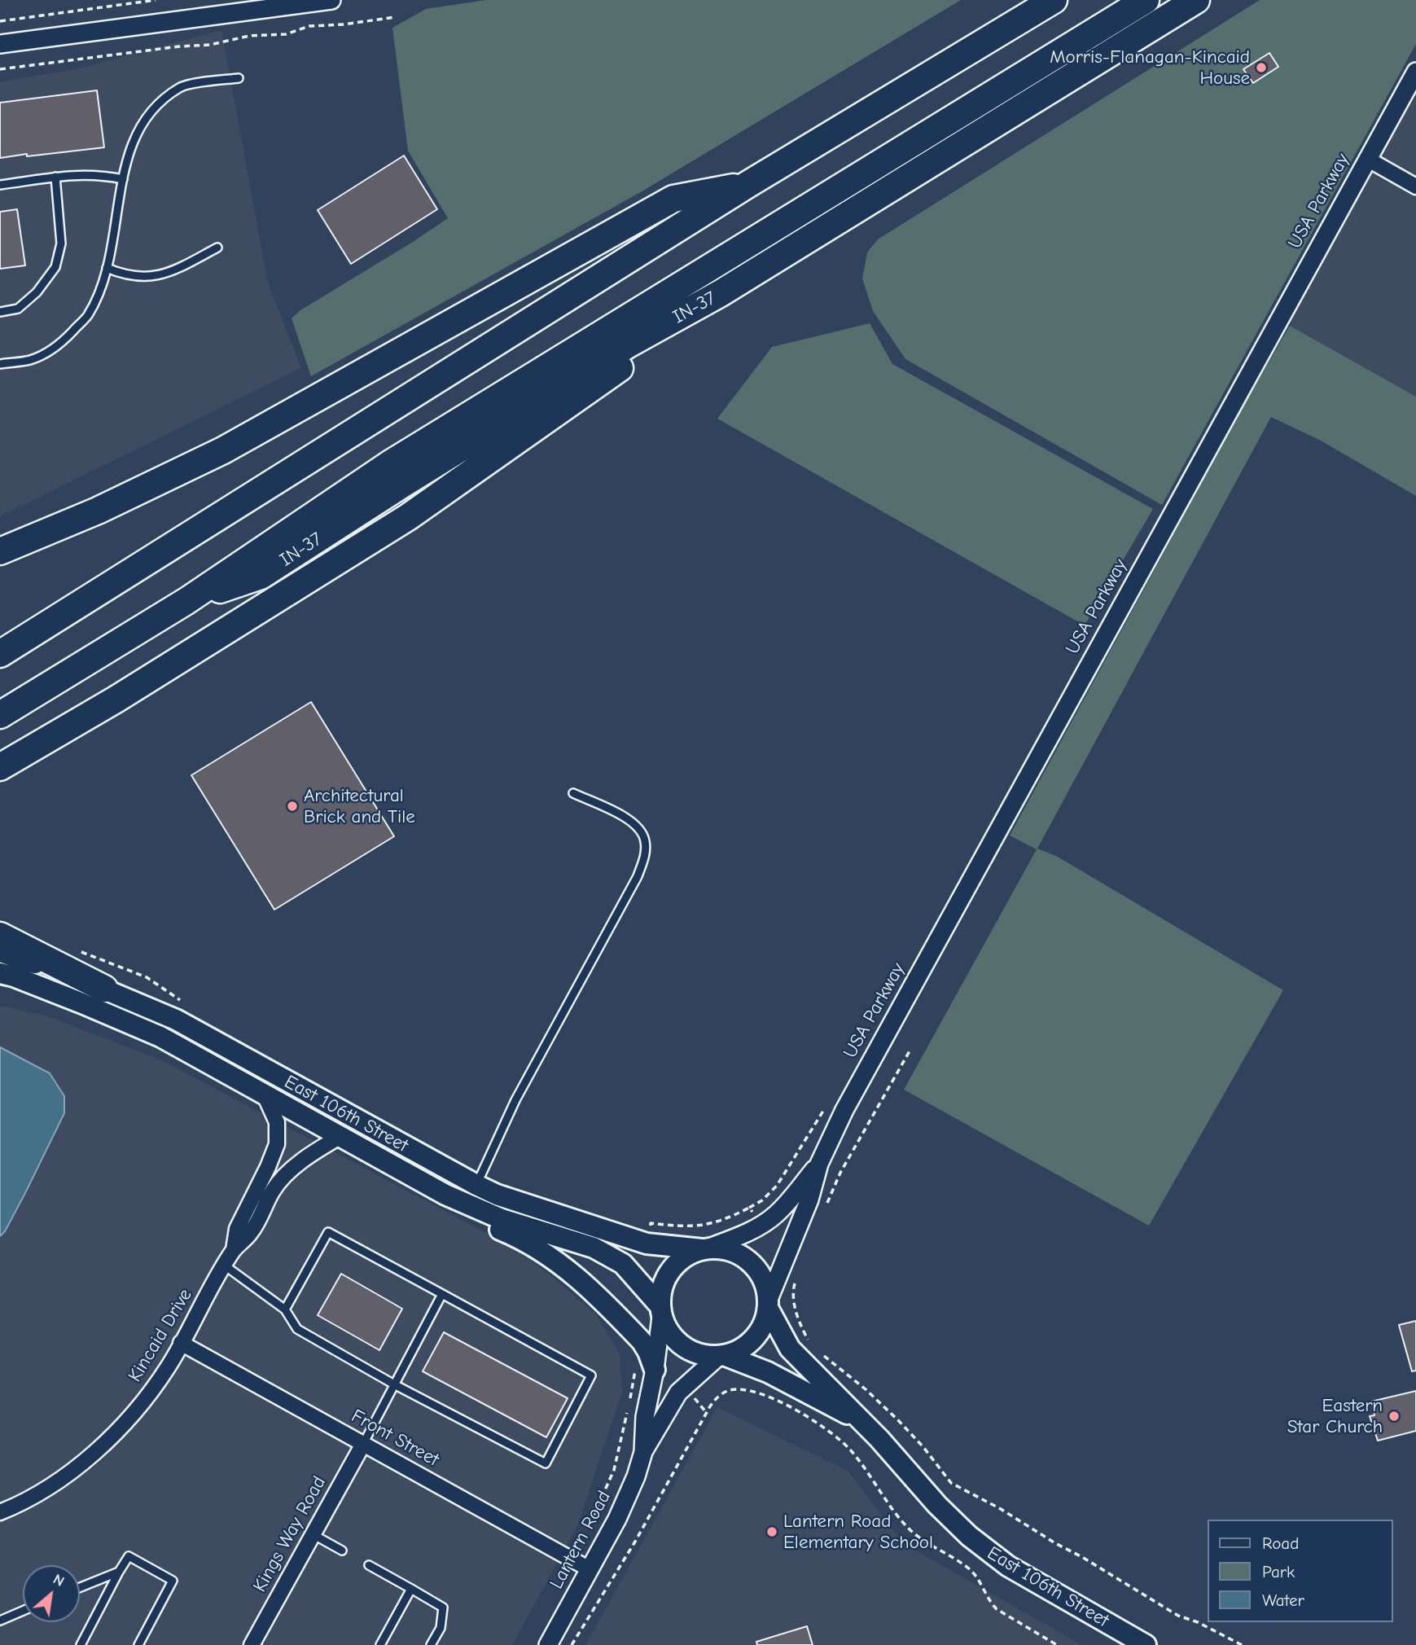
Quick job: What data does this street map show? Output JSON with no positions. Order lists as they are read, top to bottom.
{
  "streets": {
    "highway": ["IN-37"],
    "main road": ["East 106th Street"],
    "street": [
      "USA Parkway",
      "Kincaid Drive",
      "Front Street",
      "Kings Way Road",
      "Lantern Road"
    ]
  },
  "crossings": [
    ["USA Parkway", "East 106th Street"],
    ["USA Parkway", "Lantern Road"],
    ["East 106th Street", "Kincaid Drive"],
    ["East 106th Street", "Lantern Road"],
    ["Kincaid Drive", "Front Street"],
    ["Front Street", "Kings Way Road"],
    ["Front Street", "Lantern Road"]
  ],
  "places": [
    "Morris-Flanagan-Kincaid House",
    "Architectural Brick and Tile",
    "Eastern Star Church",
    "Lantern Road Elementary School"
  ],
  "legend": ["Road", "Park", "Water"],
  "north": "top right"
}
